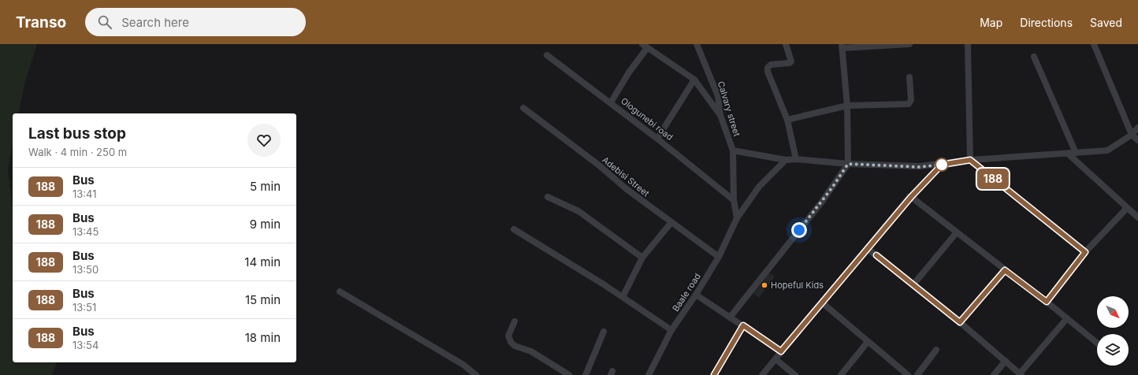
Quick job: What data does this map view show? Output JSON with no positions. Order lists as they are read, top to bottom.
{
  "streets": {
    "street": [
      "Calvary street",
      "Ologunebi road",
      "Adebisi Street",
      "Baale road"
    ]
  },
  "crossings": [
    ["Calvary street", "Ologunebi road"],
    ["Calvary street", "Baale road"],
    ["Adebisi Street", "Baale road"]
  ],
  "places": ["Hopeful Kids"],
  "lines": ["bus line 188"],
  "north": "bottom right",
  "page": {
    "header": "Transo",
    "search": "Search here",
    "nav": ["Map", "Directions", "Saved"],
    "on_map": "188",
    "heading": ["Last bus stop", "Walk · 4 min · 250 m"],
    "list": [
      {
        "mark": "188",
        "name": "Bus",
        "note": "13:41",
        "value": "5 min"
      },
      {
        "mark": "188",
        "name": "Bus",
        "note": "13:45",
        "value": "9 min"
      },
      {
        "mark": "188",
        "name": "Bus",
        "note": "13:50",
        "value": "14 min"
      },
      {
        "mark": "188",
        "name": "Bus",
        "note": "13:51",
        "value": "15 min"
      },
      {
        "mark": "188",
        "name": "Bus",
        "note": "13:54",
        "value": "18 min"
      }
    ]
  }
}
